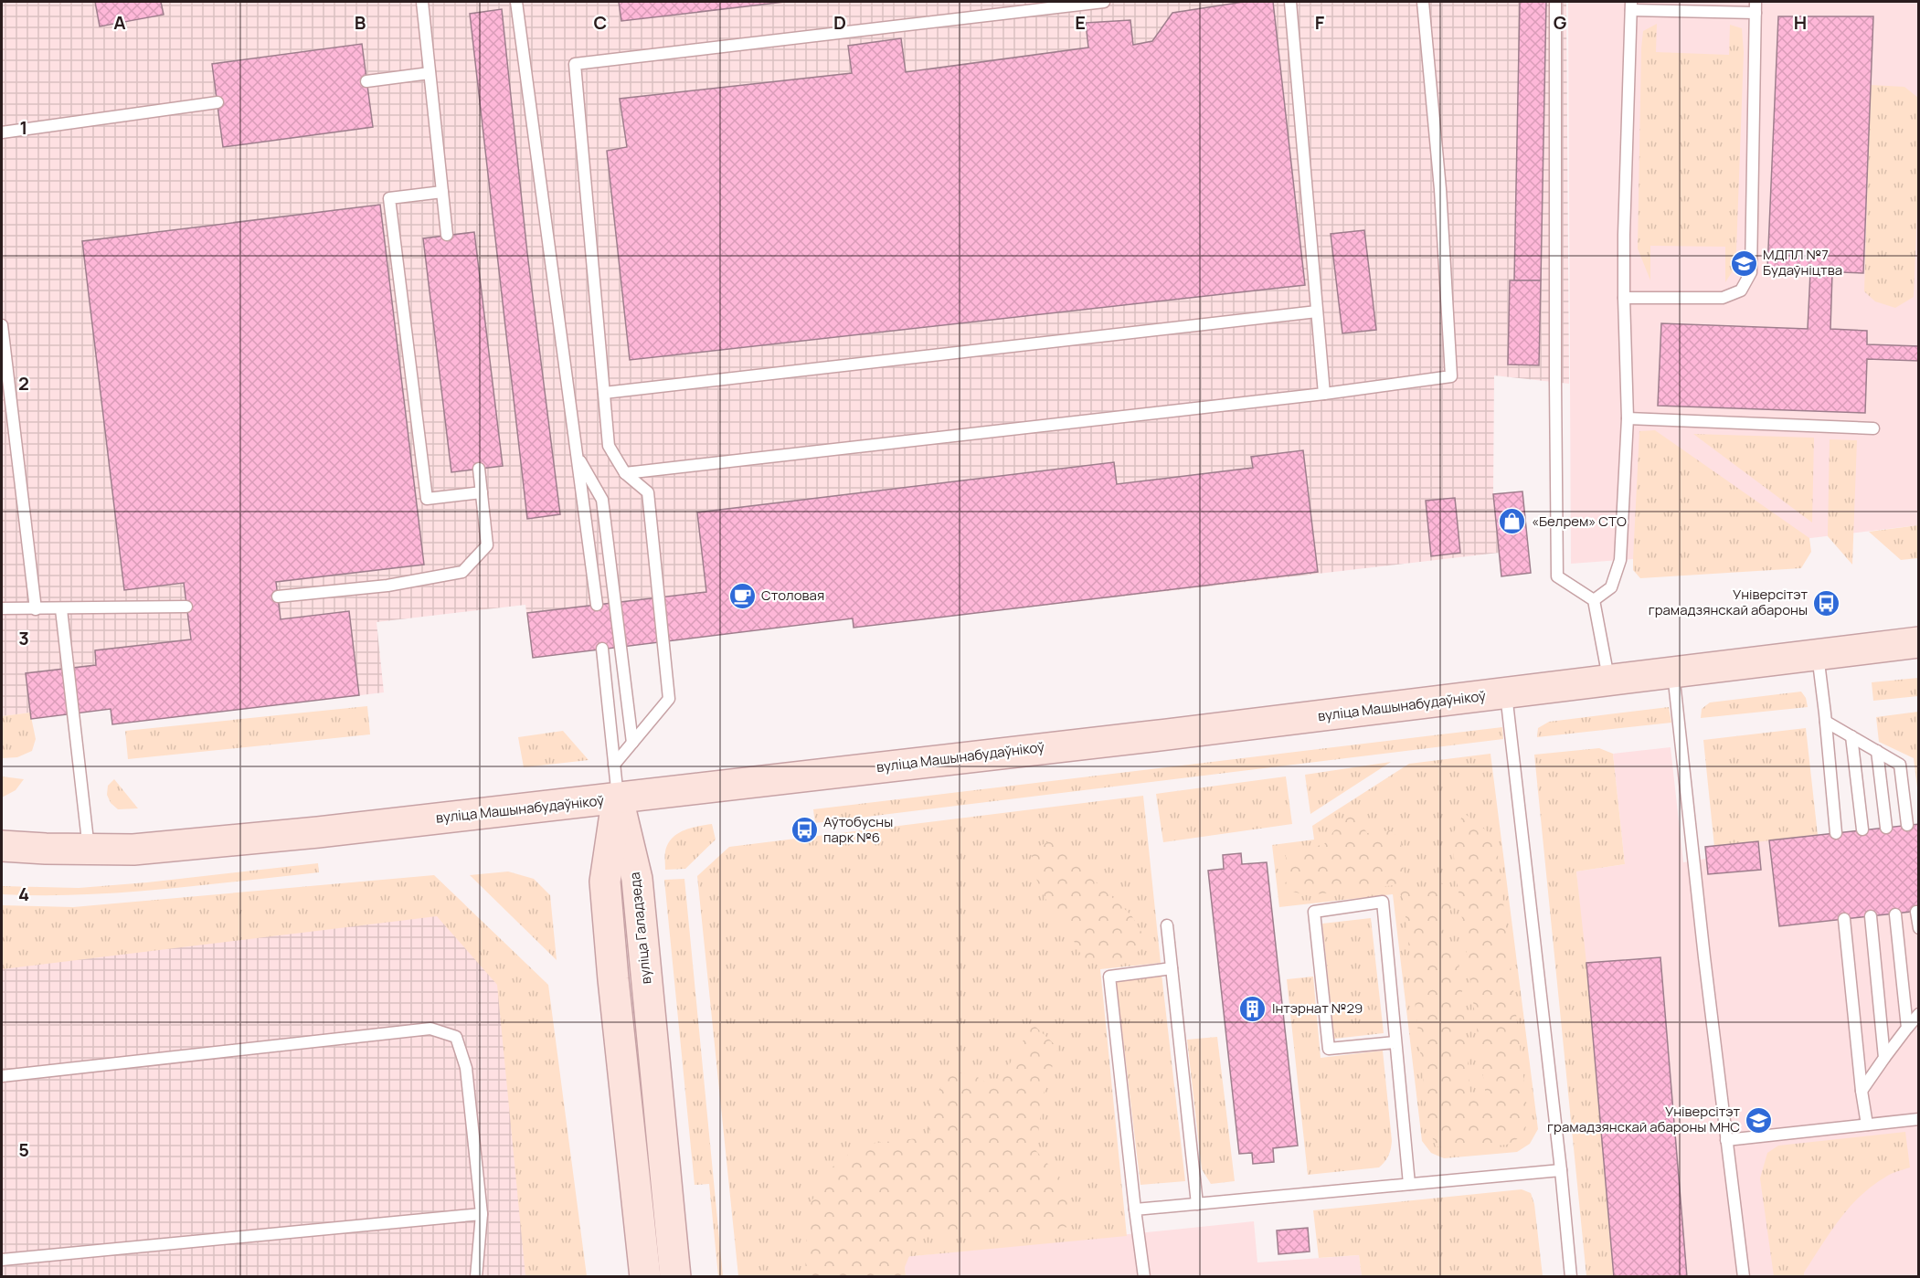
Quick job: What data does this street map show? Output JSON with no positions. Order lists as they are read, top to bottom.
{
  "streets": {
    "main road": ["вуліца Машынабудаўнікоў", "вуліца Галадзеда"]
  },
  "crossings": [
    ["вуліца Машынабудаўнікоў", "вуліца Галадзеда"]
  ],
  "places": {
    "school or university": ["МДПЛ №7 Будаўніцтва", "Універсітэт грамадзянскай абароны МНС"],
    "shop": ["«Белрем» СТО"],
    "cafe": ["Столовая"],
    "bus stop": ["Універсітэт грамадзянскай абароны", "Аўтобусны парк №6"],
    "building": ["Інтэрнат №29"]
  },
  "grid": {
    "columns": [
      "A",
      "B",
      "C",
      "D",
      "E",
      "F",
      "G",
      "H"
    ],
    "rows": [
      "1",
      "2",
      "3",
      "4",
      "5"
    ]
  }
}
